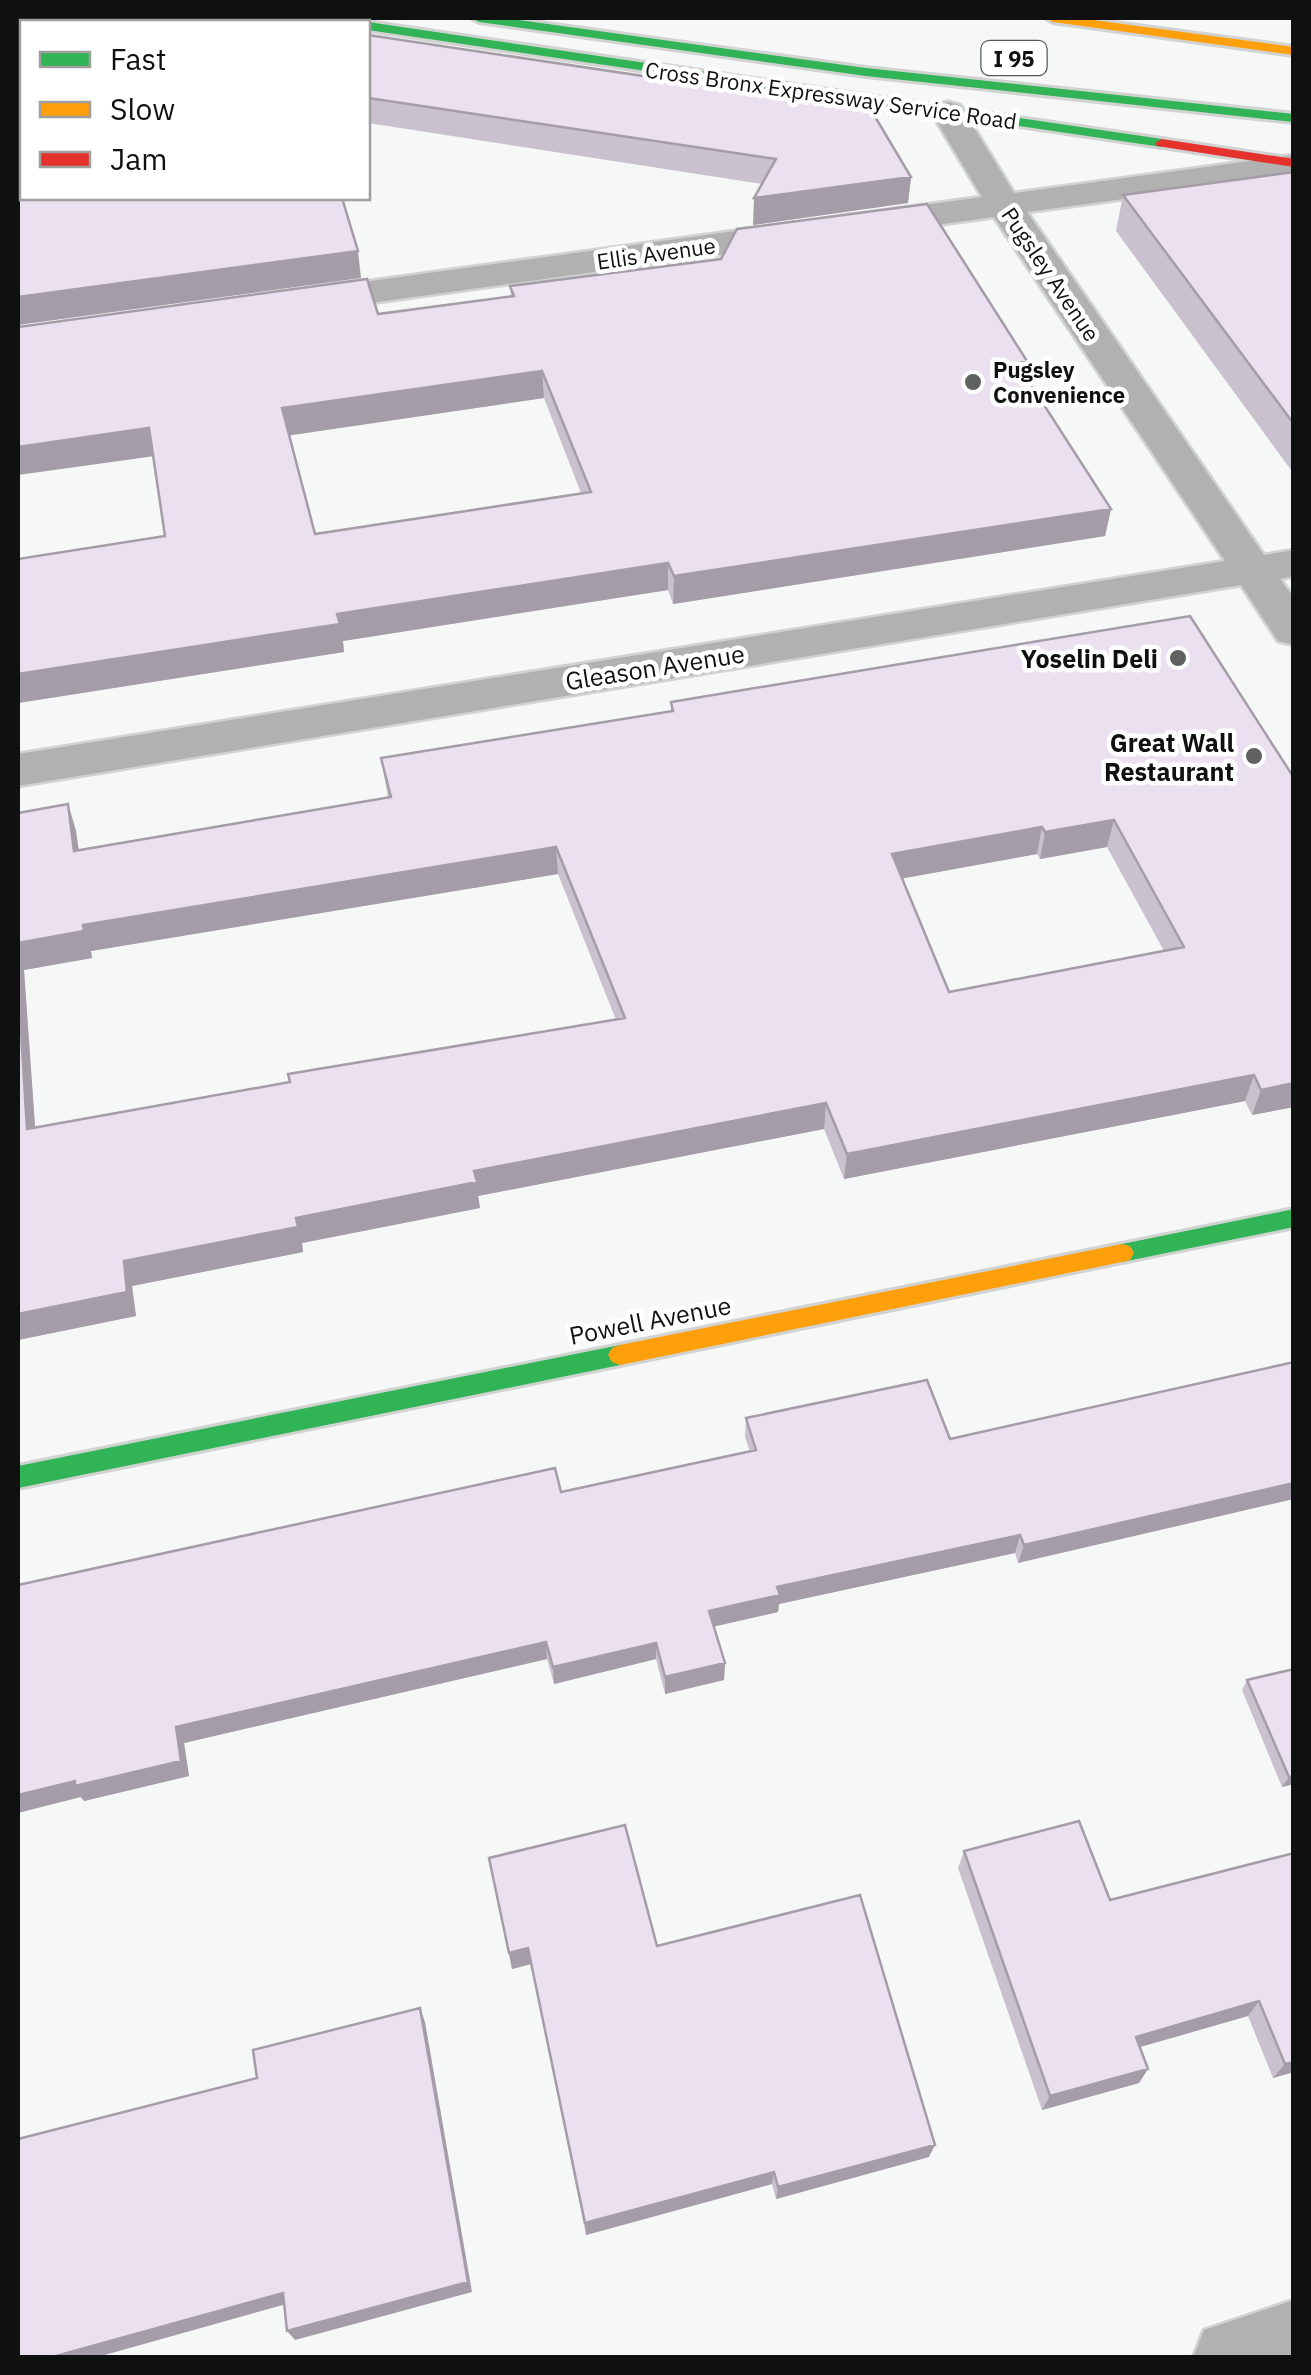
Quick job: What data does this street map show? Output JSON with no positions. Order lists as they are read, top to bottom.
{
  "streets": {
    "main road": ["I 95", "Cross Bronx Expressway Service Road", "Powell Avenue"],
    "street": ["Ellis Avenue", "Pugsley Avenue", "Gleason Avenue"]
  },
  "crossings": [
    ["Cross Bronx Expressway Service Road", "Ellis Avenue"],
    ["Cross Bronx Expressway Service Road", "Pugsley Avenue"],
    ["Ellis Avenue", "Pugsley Avenue"],
    ["Pugsley Avenue", "Gleason Avenue"]
  ],
  "places": ["Pugsley Convenience", "Yoselin Deli", "Great Wall Restaurant"],
  "legend": ["Fast", "Slow", "Jam"]
}
